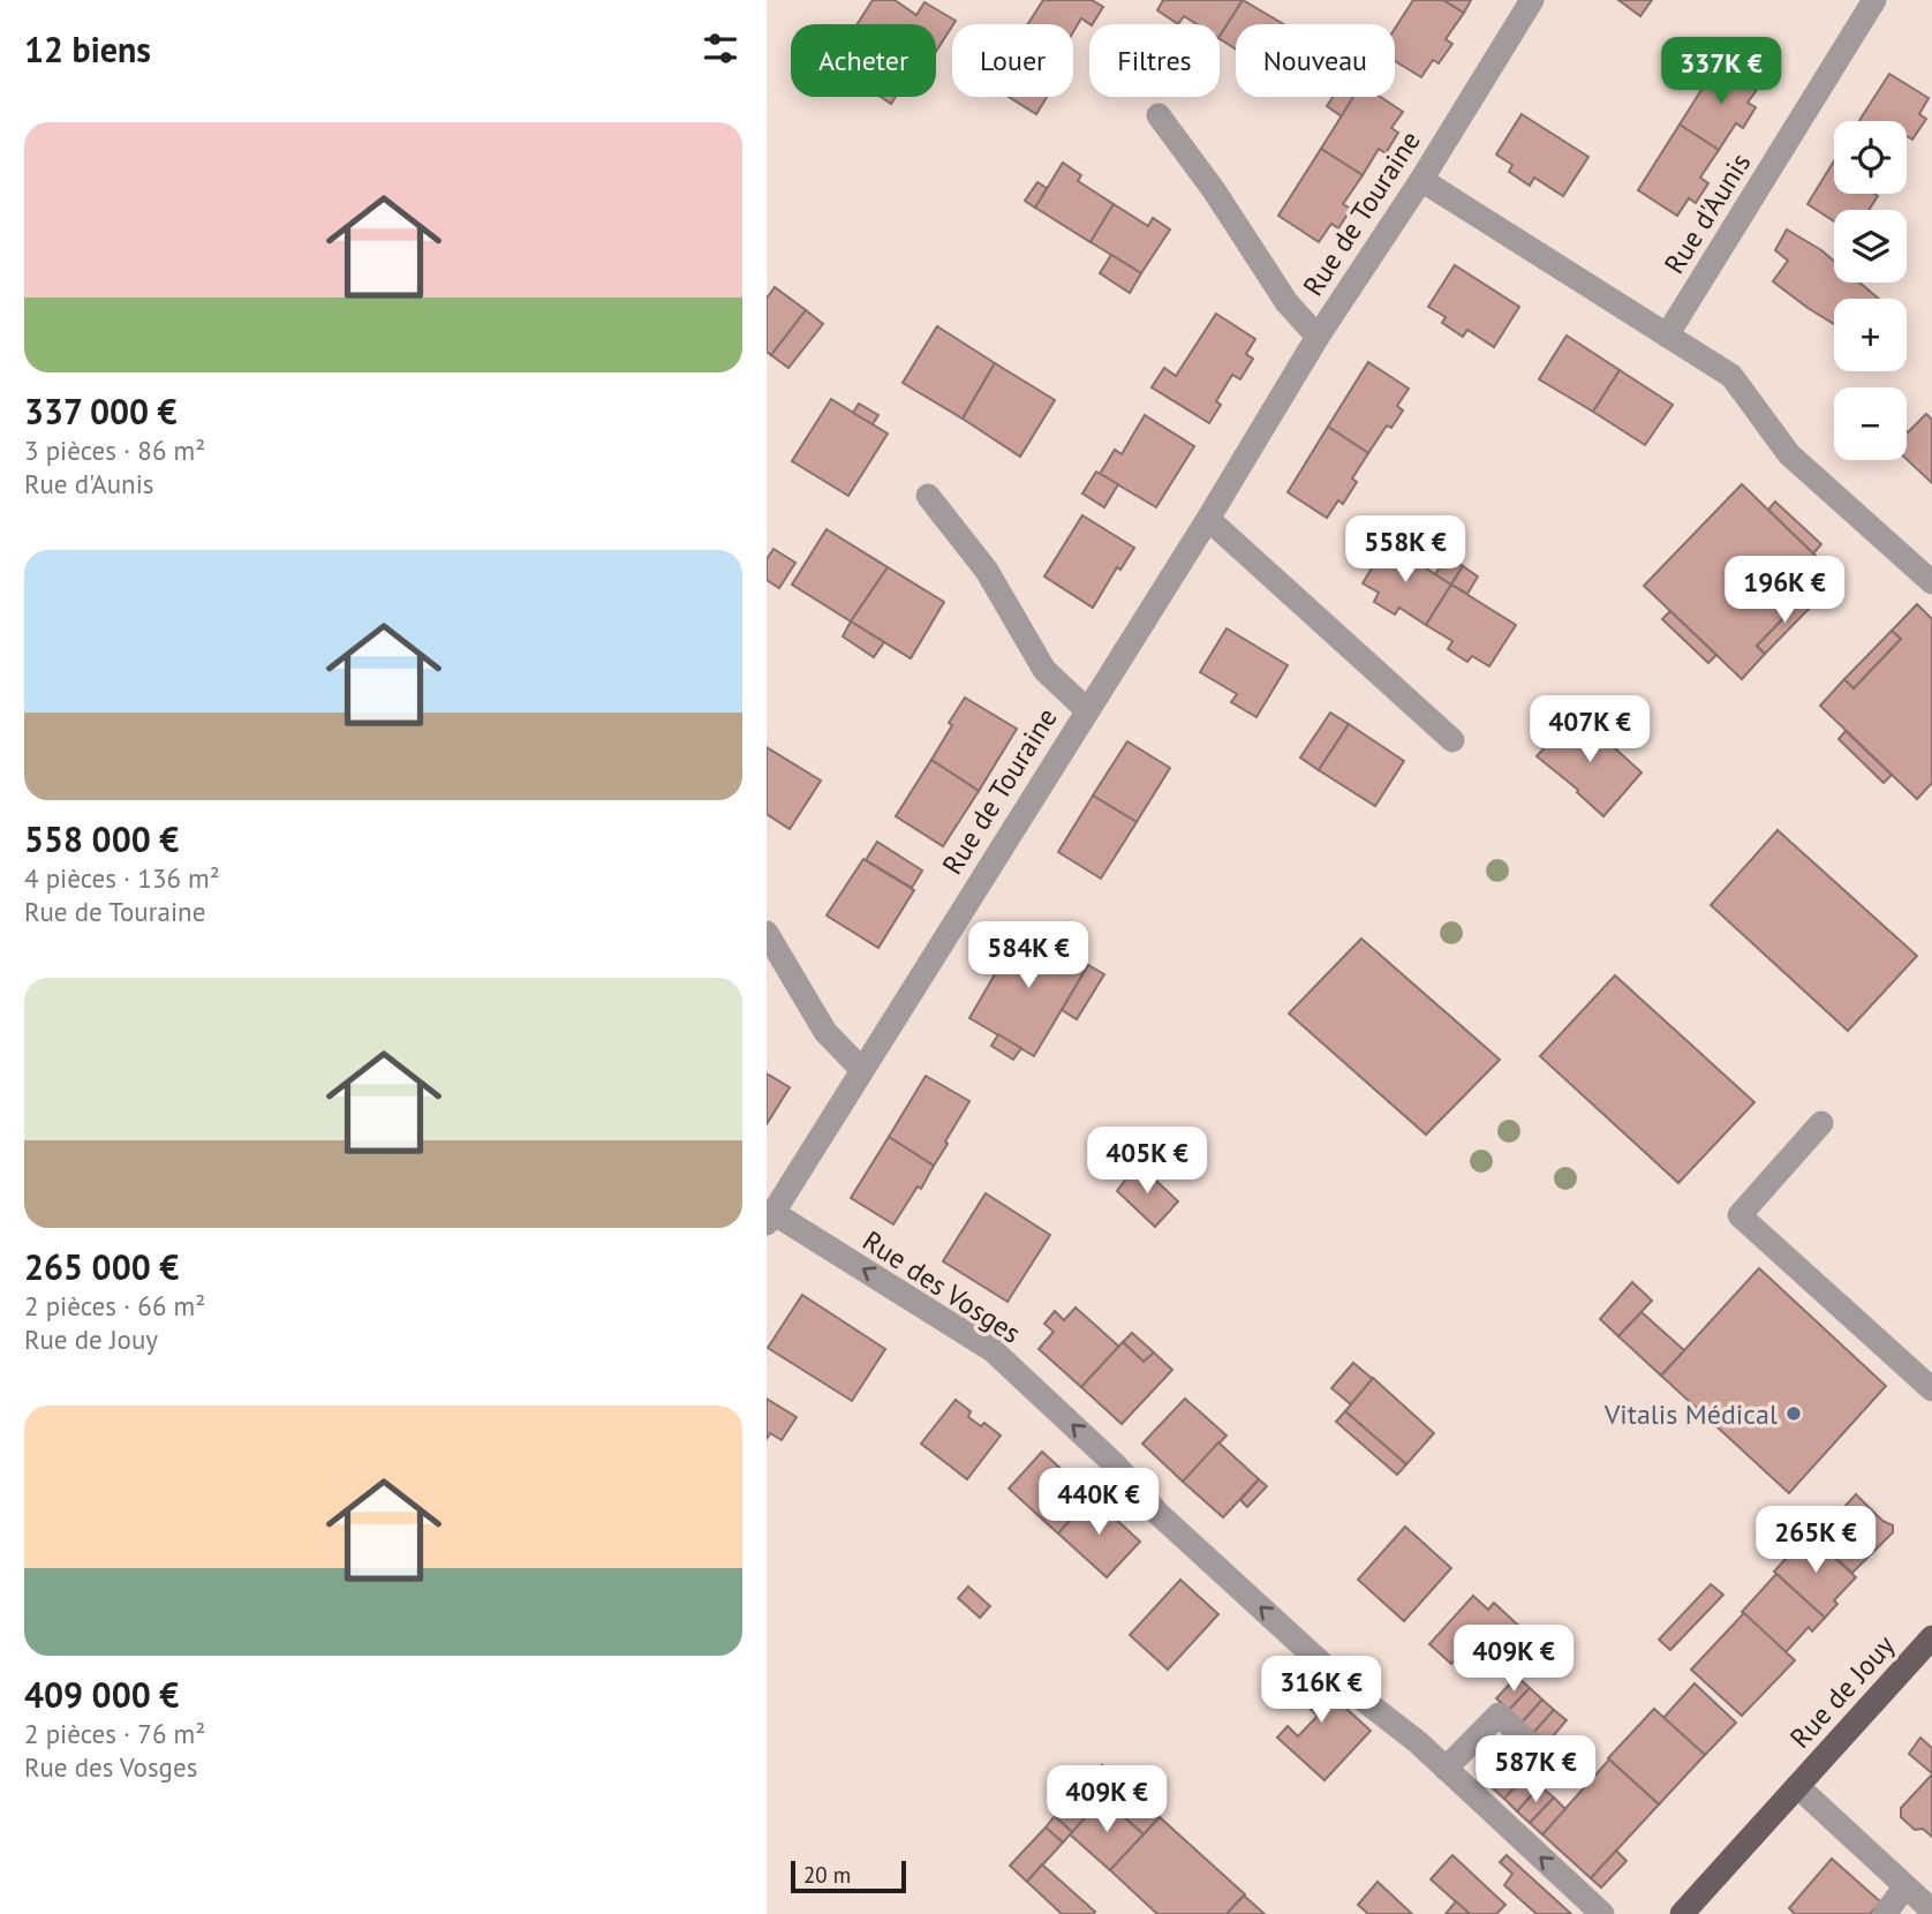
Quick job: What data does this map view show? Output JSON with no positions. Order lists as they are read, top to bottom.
{
  "streets": {
    "main road": ["Rue de Jouy"],
    "street": ["Rue de Touraine", "Rue d'Aunis", "Rue des Vosges"]
  },
  "crossings": [
    ["Rue de Touraine", "Rue des Vosges"]
  ],
  "one_way": ["Rue des Vosges"],
  "places": ["Vitalis Médical"],
  "scale_bar": "20 m",
  "page": {
    "heading": "12 biens",
    "chip": [
      "Acheter",
      "Louer",
      "Filtres",
      "Nouveau"
    ],
    "price": [
      "337K €",
      "558K €",
      "196K €",
      "407K €",
      "584K €",
      "405K €",
      "440K €",
      "265K €",
      "409K €",
      "316K €",
      "587K €",
      "409K €"
    ],
    "list": [
      {
        "name": "337 000 €",
        "note": "3 pièces · 86 m² · Rue d'Aunis"
      },
      {
        "name": "558 000 €",
        "note": "4 pièces · 136 m² · Rue de Touraine"
      },
      {
        "name": "265 000 €",
        "note": "2 pièces · 66 m² · Rue de Jouy"
      },
      {
        "name": "409 000 €",
        "note": "2 pièces · 76 m² · Rue des Vosges"
      }
    ],
    "map_buttons": ["+", "−"],
    "scale": "20 m"
  }
}
